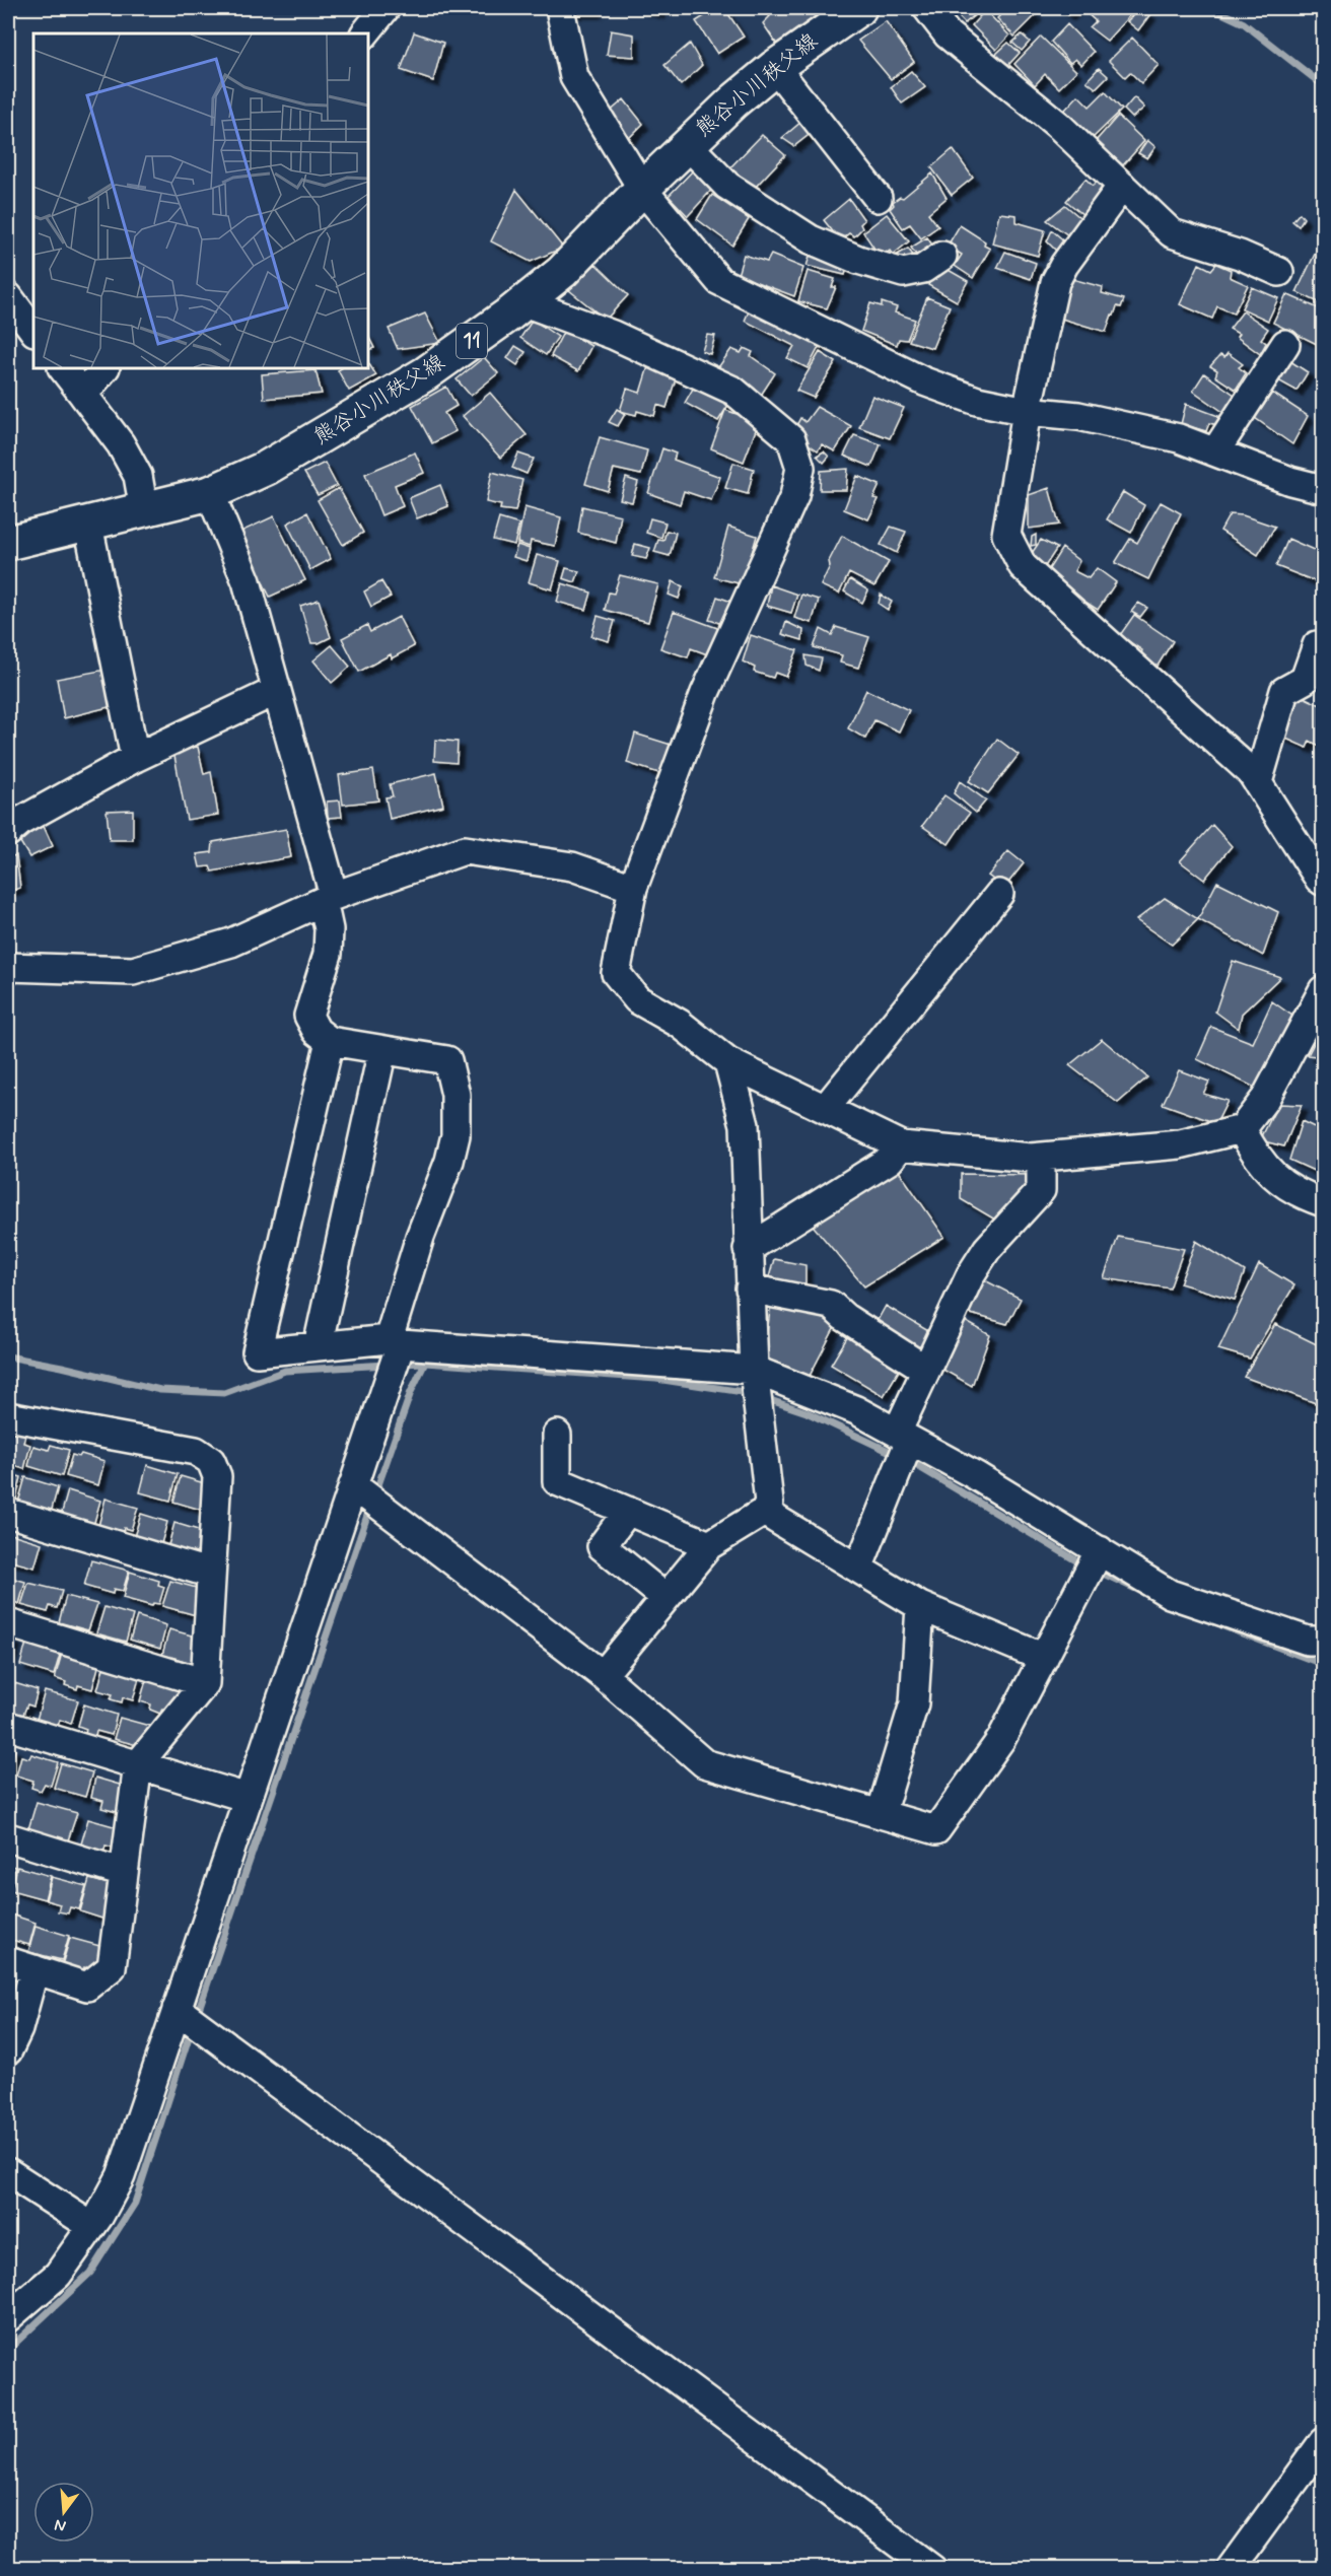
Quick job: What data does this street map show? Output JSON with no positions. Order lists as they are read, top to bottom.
{
  "streets": {
    "main road": ["熊谷小川秩父線", "11"]
  },
  "north": "bottom"
}
